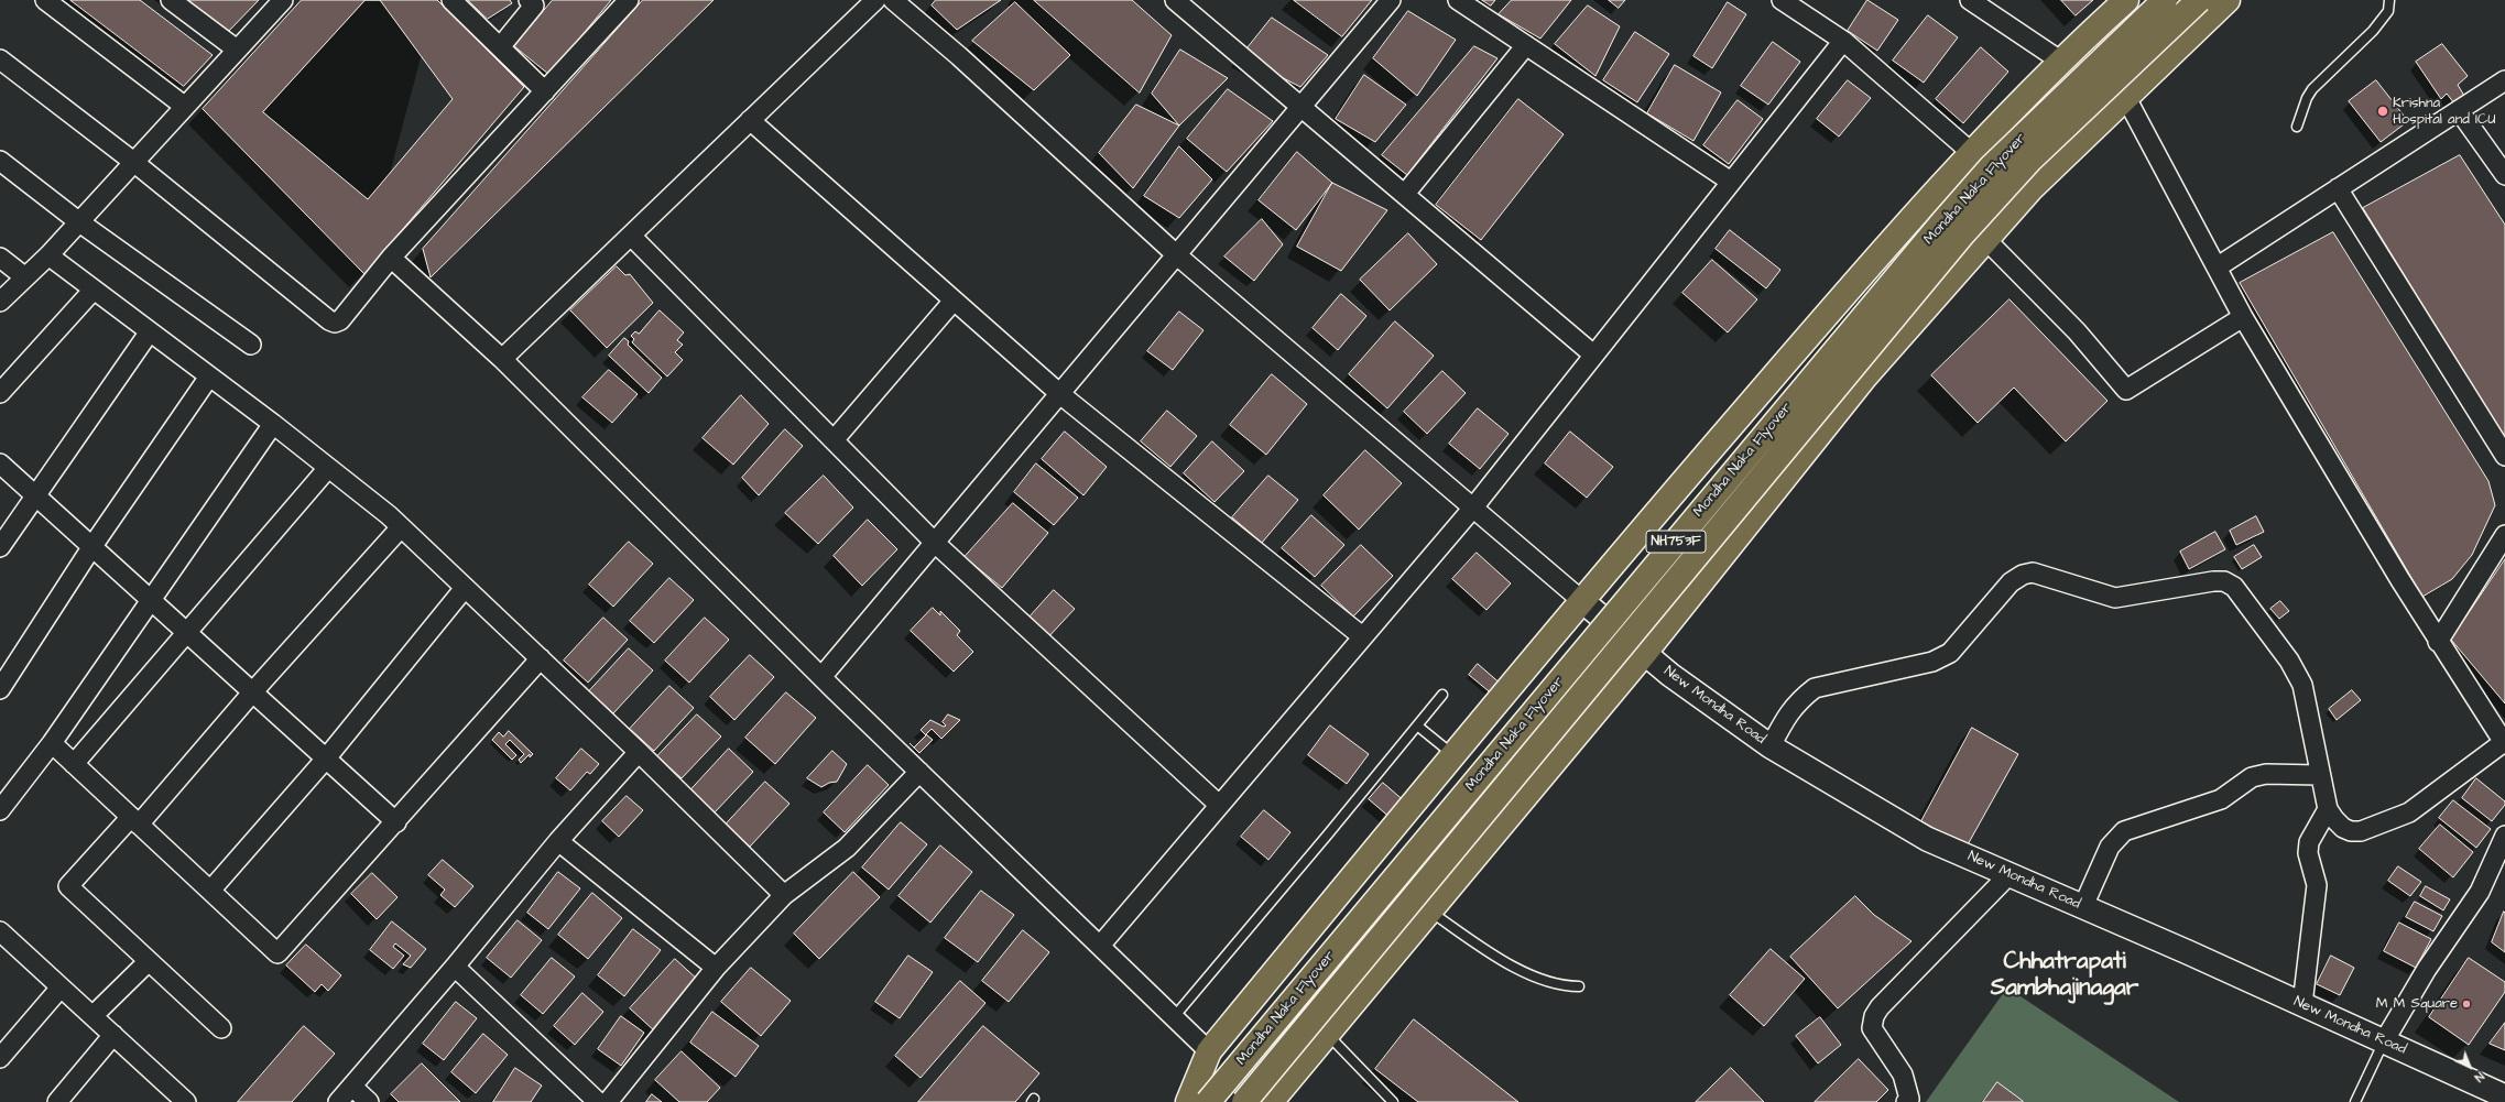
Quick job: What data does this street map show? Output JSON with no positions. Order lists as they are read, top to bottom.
{
  "streets": {
    "main road": ["Mondha Naka Flyover", "NH753F"],
    "street": ["New Mondha Road"]
  },
  "districts": ["Chhatrapati Sambhajinagar"],
  "places": ["Krishna Hospital and ICU", "M M Square"],
  "north": "bottom right"
}
